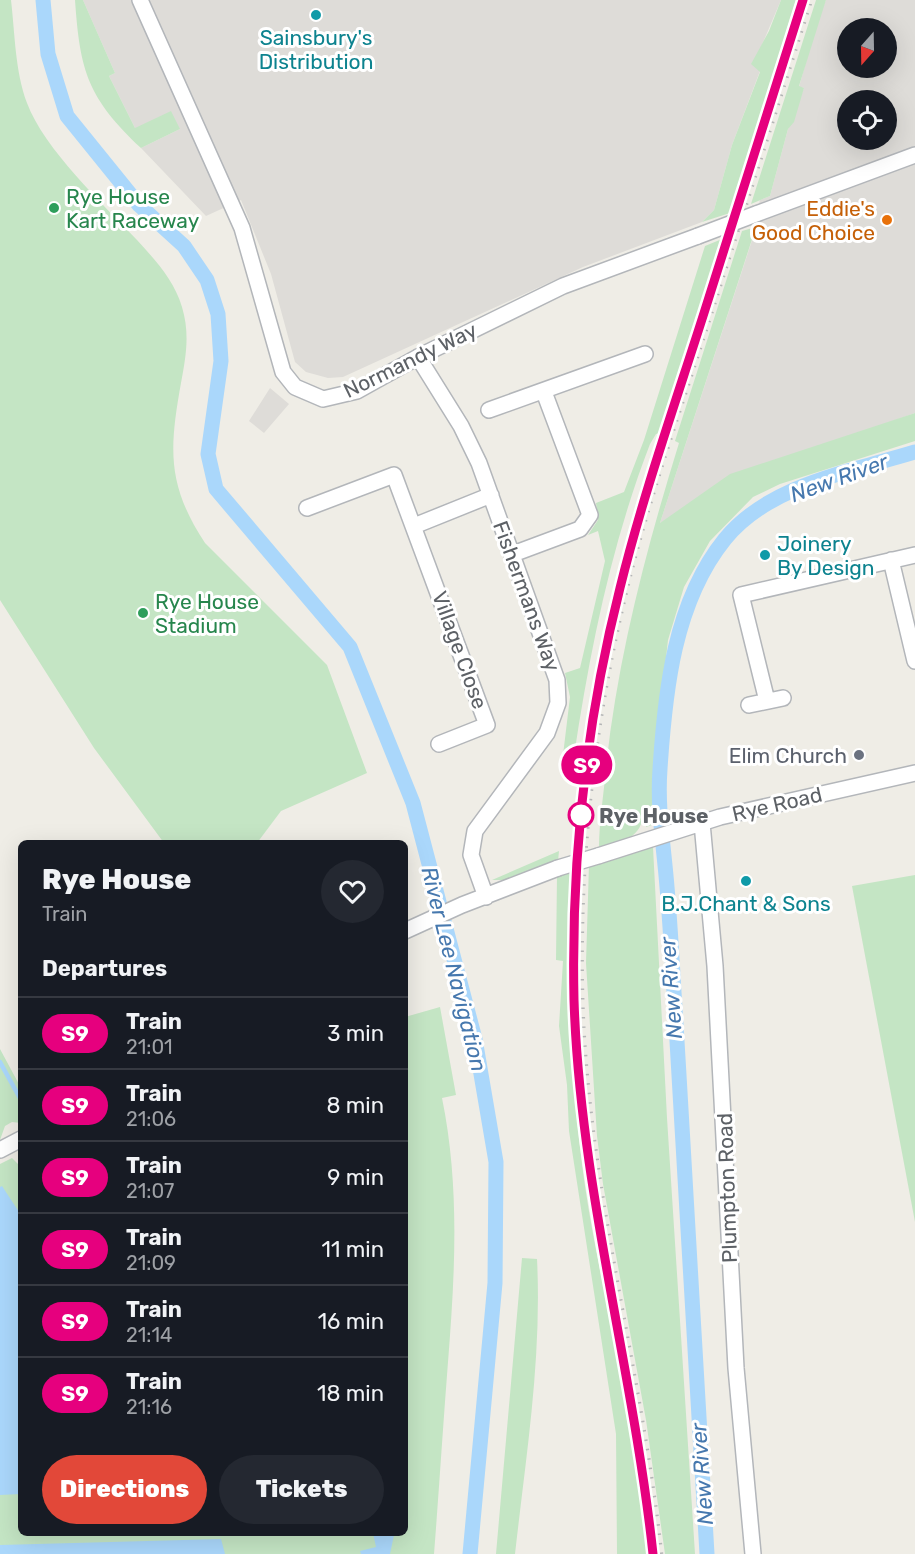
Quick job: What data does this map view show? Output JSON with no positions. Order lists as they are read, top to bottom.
{
  "streets": {
    "street": [
      "Normandy Way",
      "Fishermans Way",
      "Village Close",
      "Rye Road",
      "Plumpton Road"
    ]
  },
  "crossings": [
    ["Normandy Way", "Fishermans Way"],
    ["Fishermans Way", "Rye Road"],
    ["Rye Road", "Plumpton Road"]
  ],
  "water": ["New River", "River Lee Navigation"],
  "places": [
    "Sainsbury's Distribution",
    "Rye House Kart Raceway",
    "Eddie's Good Choice",
    "Joinery By Design",
    "Rye House Stadium",
    "Elim Church",
    "Rye House",
    "B.J.Chant & Sons"
  ],
  "north": "bottom",
  "page": {
    "on_map": "S9",
    "heading": [
      ["Rye House", "Train"],
      "Departures"
    ],
    "list": [
      {
        "mark": "S9",
        "name": "Train",
        "note": "21:01",
        "value": "3 min"
      },
      {
        "mark": "S9",
        "name": "Train",
        "note": "21:06",
        "value": "8 min"
      },
      {
        "mark": "S9",
        "name": "Train",
        "note": "21:07",
        "value": "9 min"
      },
      {
        "mark": "S9",
        "name": "Train",
        "note": "21:09",
        "value": "11 min"
      },
      {
        "mark": "S9",
        "name": "Train",
        "note": "21:14",
        "value": "16 min"
      },
      {
        "mark": "S9",
        "name": "Train",
        "note": "21:16",
        "value": "18 min"
      }
    ],
    "buttons": ["Directions", "Tickets"]
  }
}
